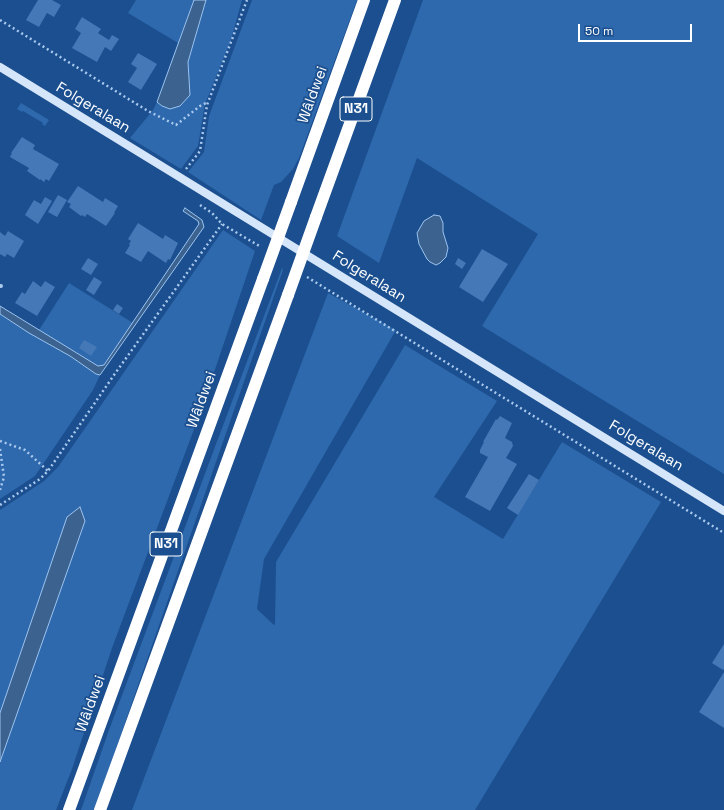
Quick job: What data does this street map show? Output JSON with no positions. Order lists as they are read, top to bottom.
{
  "streets": {
    "highway": ["Wâldwei", "N31"],
    "main road": ["Folgeralaan"]
  },
  "scale_bar": "50 m"
}
